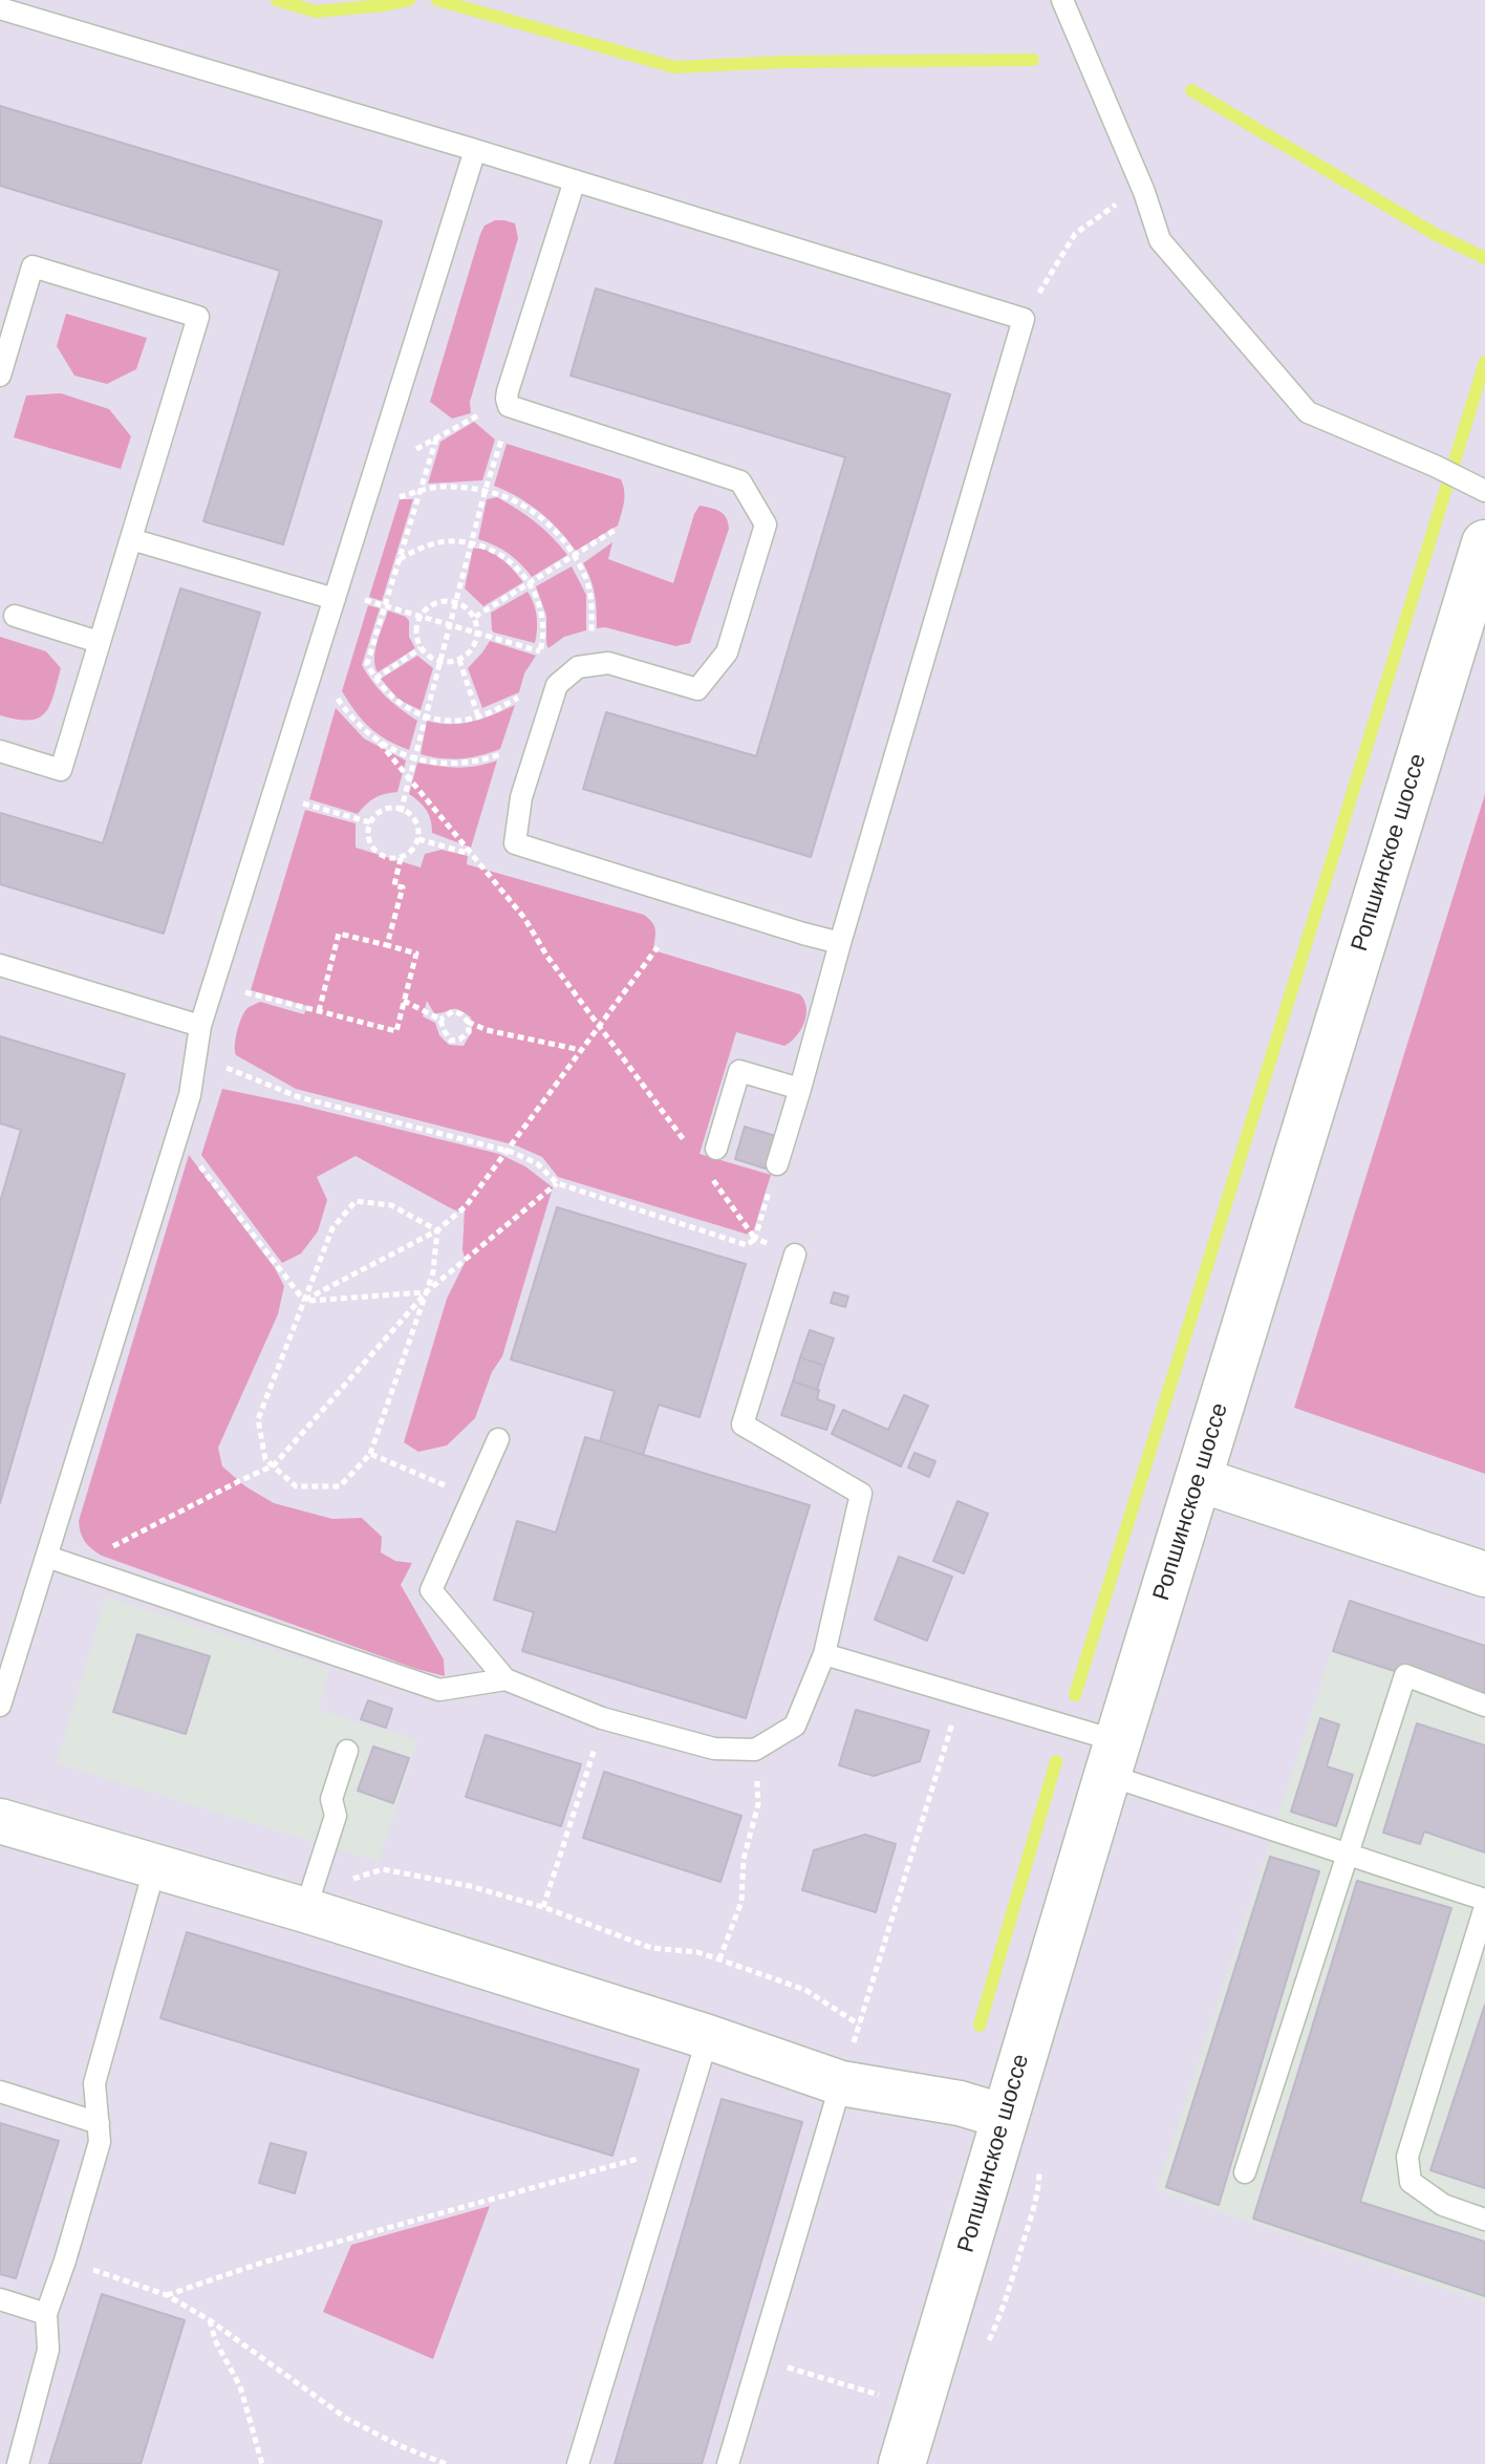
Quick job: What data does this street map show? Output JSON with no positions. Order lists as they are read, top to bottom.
{
  "streets": {
    "main road": ["Ропшинское шоссе"]
  }
}
